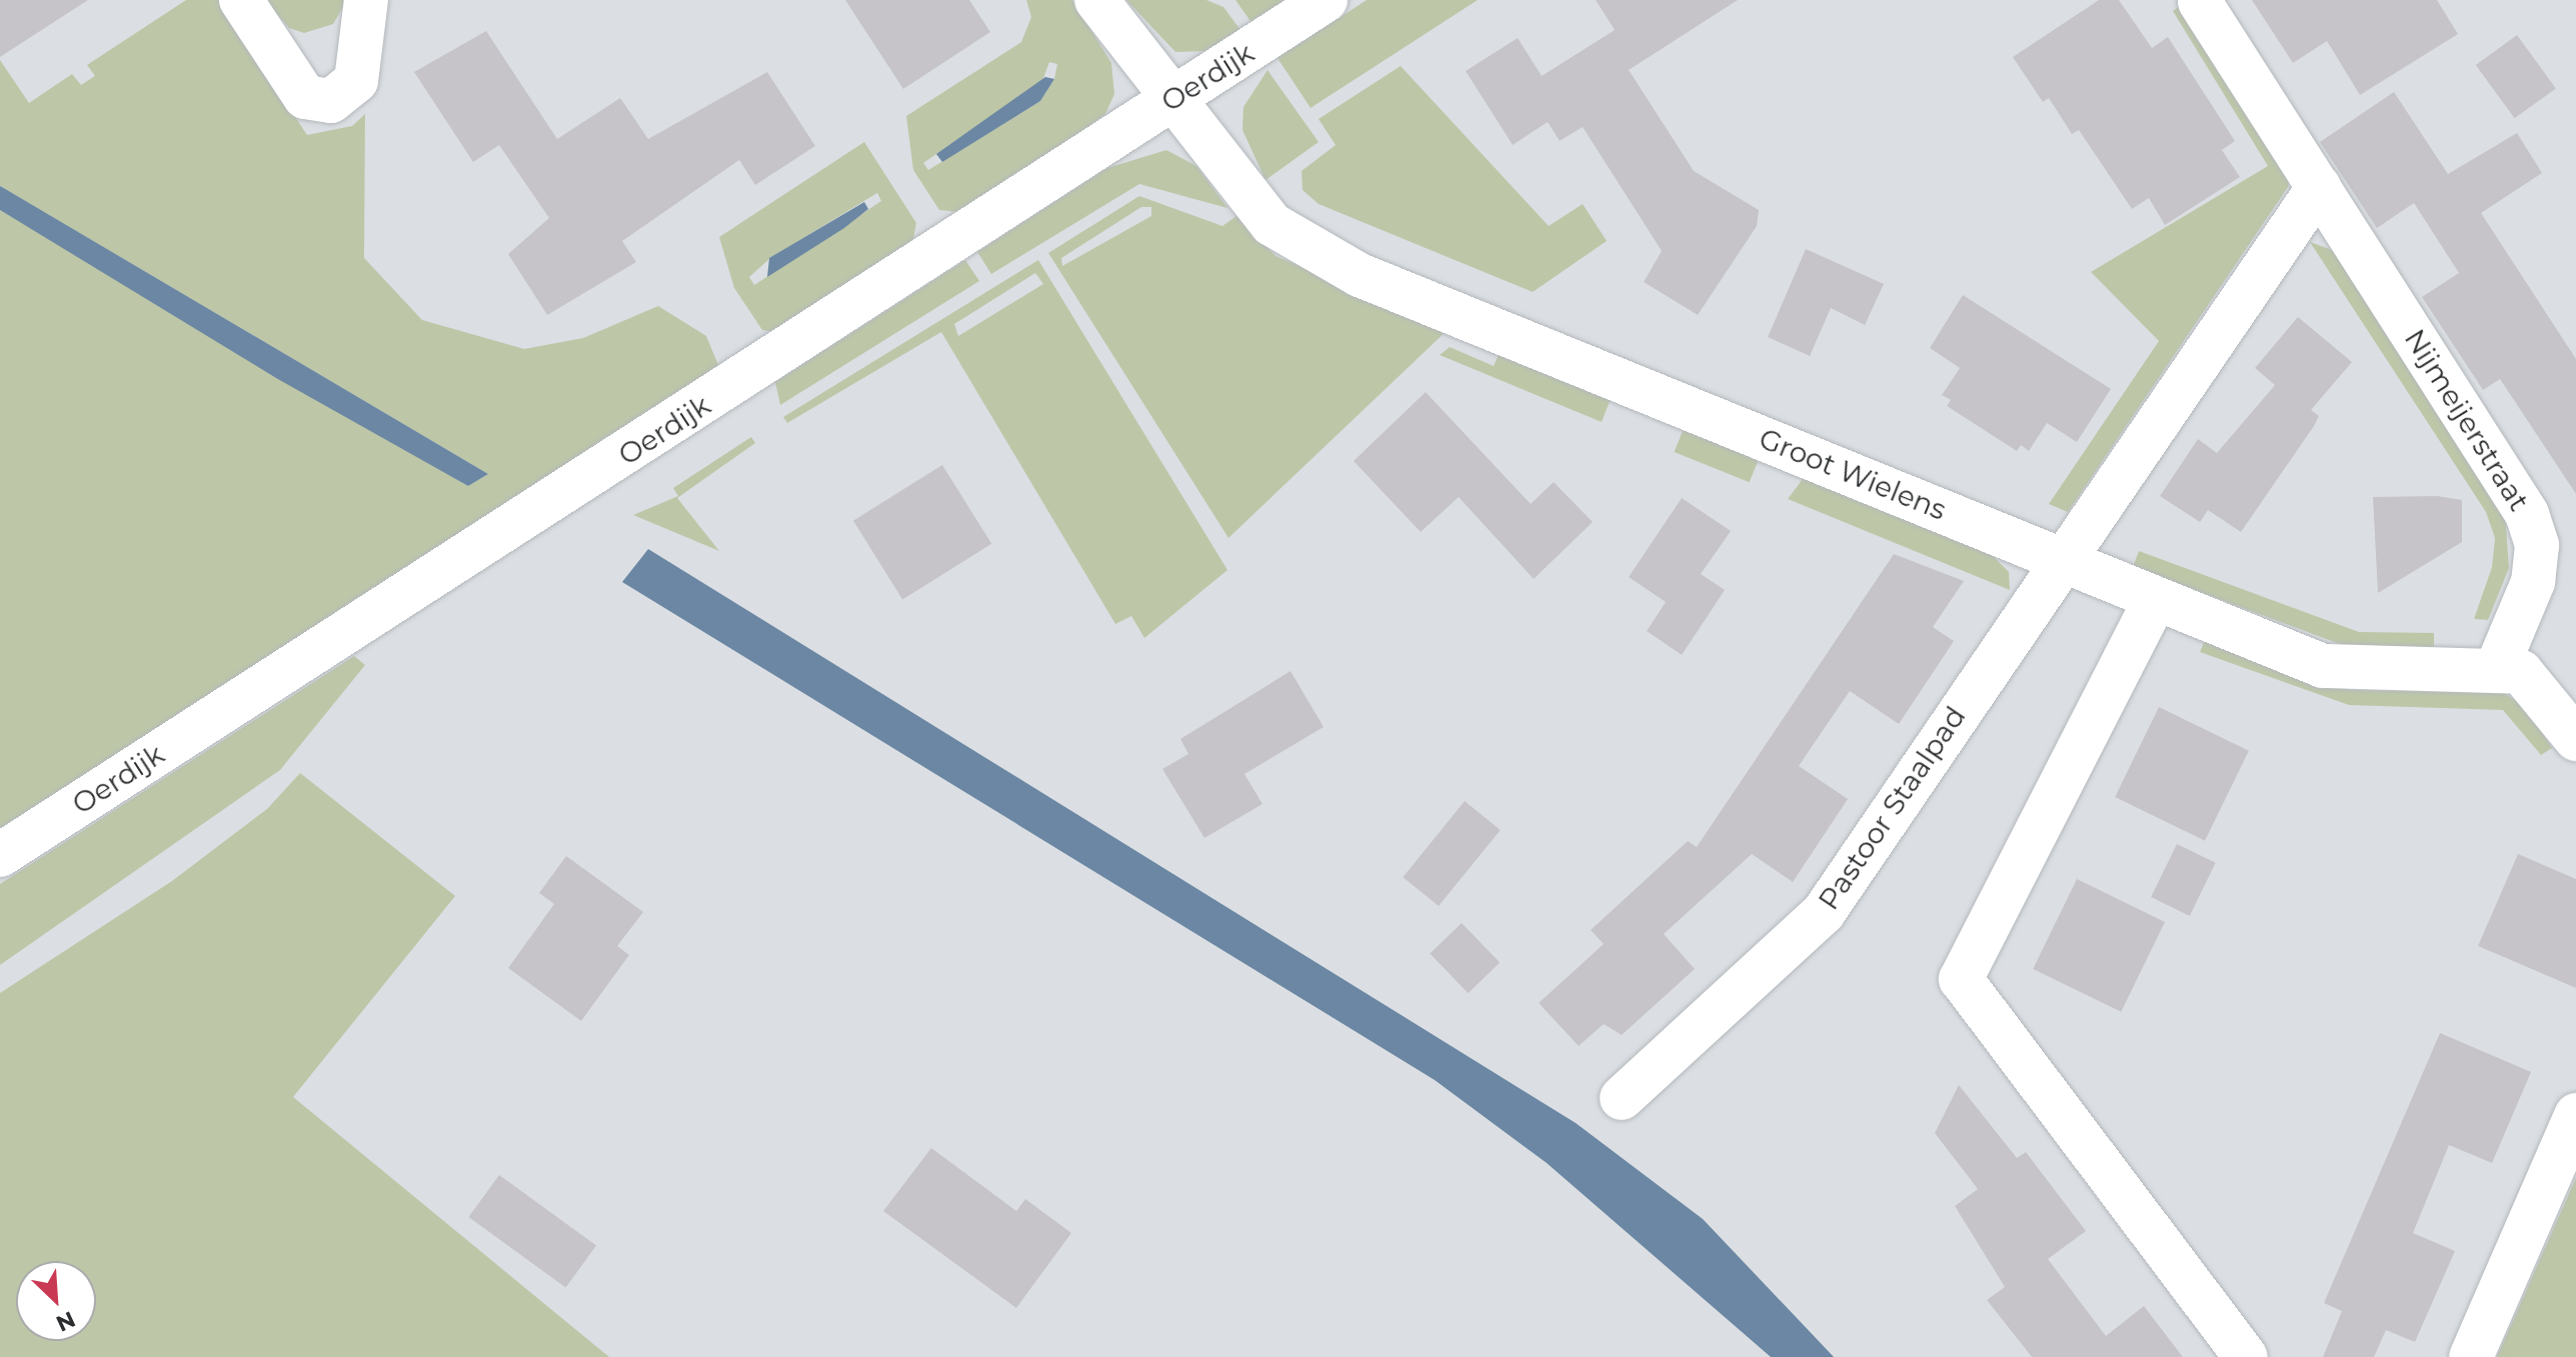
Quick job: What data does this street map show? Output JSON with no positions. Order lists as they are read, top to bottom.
{
  "streets": {
    "street": [
      "Oerdijk",
      "Nijmeijerstraat",
      "Groot Wielens",
      "Pastoor Staalpad"
    ]
  },
  "crossings": [
    ["Oerdijk", "Groot Wielens"],
    ["Nijmeijerstraat", "Groot Wielens"],
    ["Groot Wielens", "Pastoor Staalpad"]
  ],
  "north": "bottom right"
}
